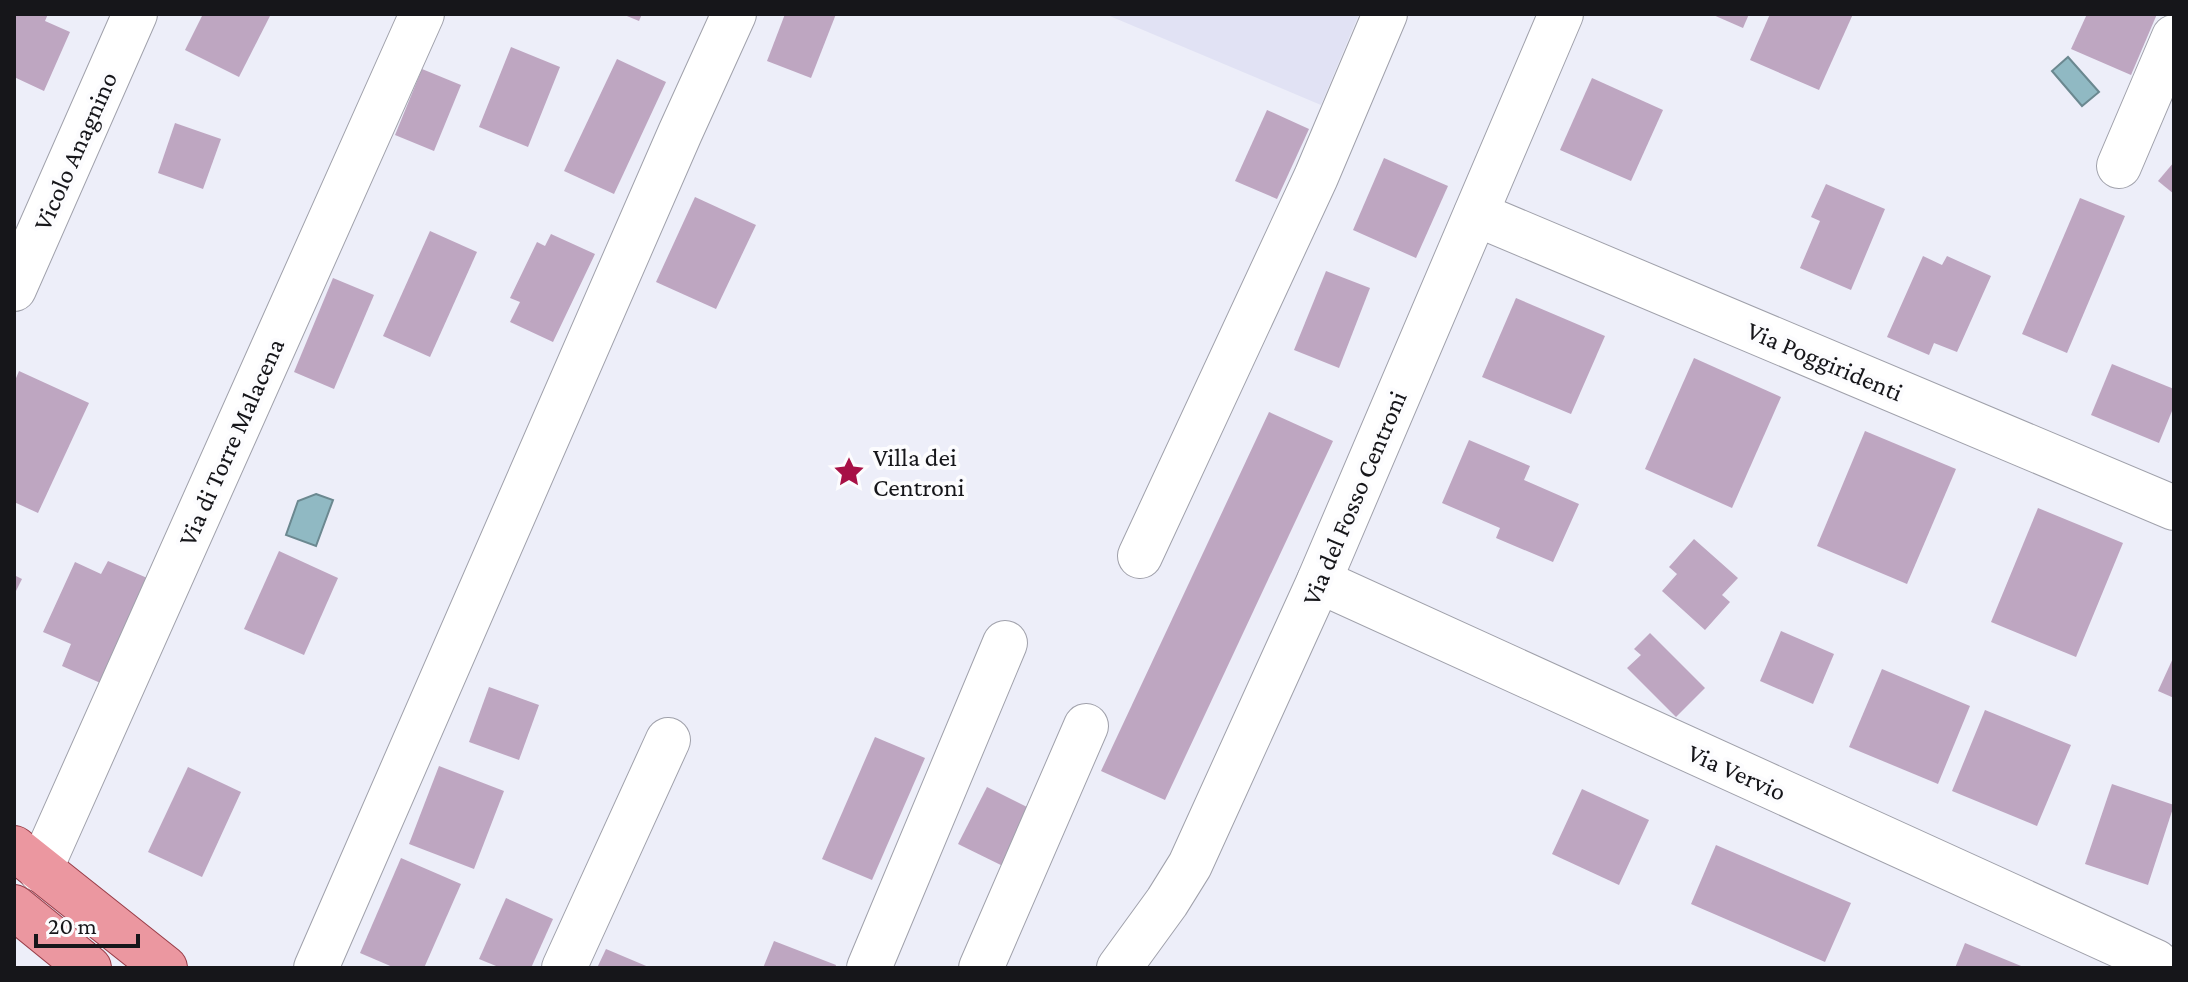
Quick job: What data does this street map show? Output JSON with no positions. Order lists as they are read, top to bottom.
{
  "streets": {
    "street": [
      "Vicolo Anagnino",
      "Via Poggiridenti",
      "Via di Torre Malacena",
      "Via del Fosso Centroni",
      "Via Vervio"
    ]
  },
  "crossings": [
    ["Via Poggiridenti", "Via del Fosso Centroni"],
    ["Via del Fosso Centroni", "Via Vervio"]
  ],
  "places": {
    "place": ["Villa dei Centroni"]
  },
  "scale_bar": "20 m"
}
